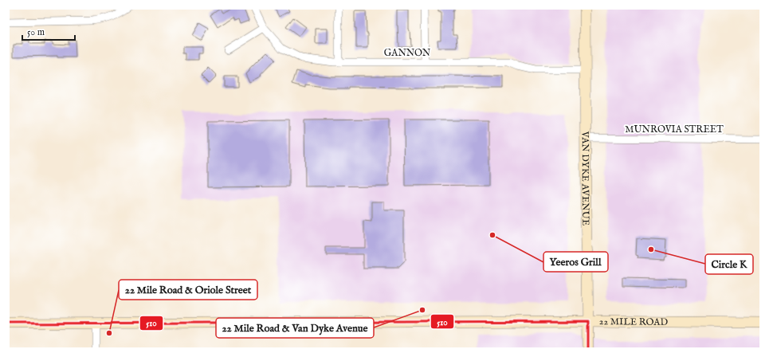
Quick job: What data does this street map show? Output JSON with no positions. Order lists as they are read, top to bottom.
{
  "streets": {
    "street": [
      "GANNON",
      "MUNROVIA STREET",
      "VAN DYKE AVENUE",
      "22 MILE ROAD"
    ]
  },
  "crossings": [
    ["GANNON", "VAN DYKE AVENUE"],
    ["MUNROVIA STREET", "VAN DYKE AVENUE"],
    ["VAN DYKE AVENUE", "22 MILE ROAD"]
  ],
  "places": [
    "Yeeros Grill",
    "Circle K",
    "22 Mile Road & Van Dyke Avenue",
    "22 Mile Road & Oriole Street"
  ],
  "lines": ["transit line 510"],
  "scale_bar": "50 m"
}
